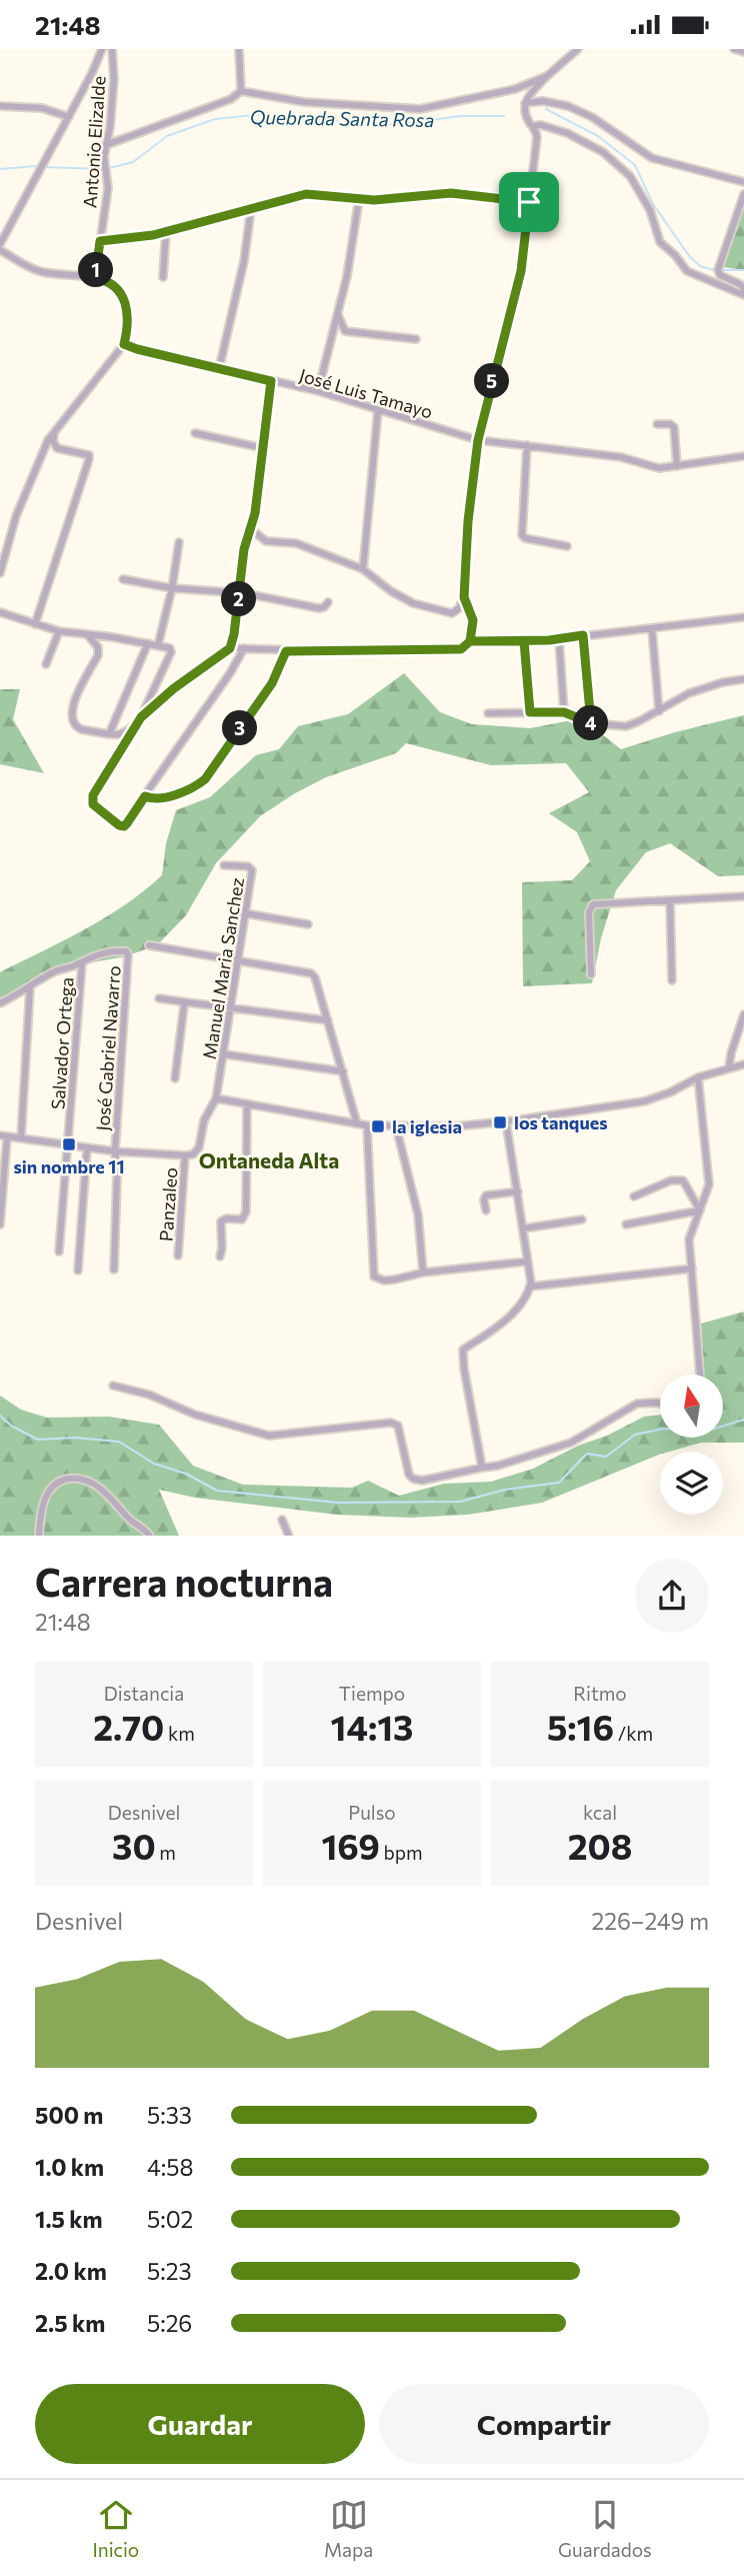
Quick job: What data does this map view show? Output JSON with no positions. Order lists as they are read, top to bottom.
{
  "streets": {
    "street": [
      "Antonio Elizalde",
      "José Luis Tamayo",
      "Manuel Maria Sanchez",
      "Salvador Ortega",
      "José Gabriel Navarro",
      "Panzaleo"
    ]
  },
  "crossings": [
    ["Manuel Maria Sanchez", "Panzaleo"],
    ["Salvador Ortega", "José Gabriel Navarro"]
  ],
  "districts": ["Ontaneda Alta"],
  "water": ["Quebrada Santa Rosa"],
  "places": {
    "transit": ["los tanques", "la iglesia", "sin nombre 11"]
  },
  "north": "top",
  "page": {
    "status": "21:48",
    "pins": [
      "1",
      "5",
      "2",
      "4",
      "3"
    ],
    "heading": ["Carrera nocturna", "21:48"],
    "stats": [
      ["Distancia", "2.70 km"],
      ["Tiempo", "14:13"],
      ["Ritmo", "5:16 /km"],
      ["Desnivel", "30 m"],
      ["Pulso", "169 bpm"],
      ["kcal", "208"]
    ],
    "chart": ["Desnivel", "226–249 m"],
    "list": [
      {
        "name": "500 m",
        "note": "5:33"
      },
      {
        "name": "1.0 km",
        "note": "4:58"
      },
      {
        "name": "1.5 km",
        "note": "5:02"
      },
      {
        "name": "2.0 km",
        "note": "5:23"
      },
      {
        "name": "2.5 km",
        "note": "5:26"
      }
    ],
    "buttons": ["Guardar", "Compartir"],
    "tabs": ["Inicio", "Mapa", "Guardados"]
  }
}
